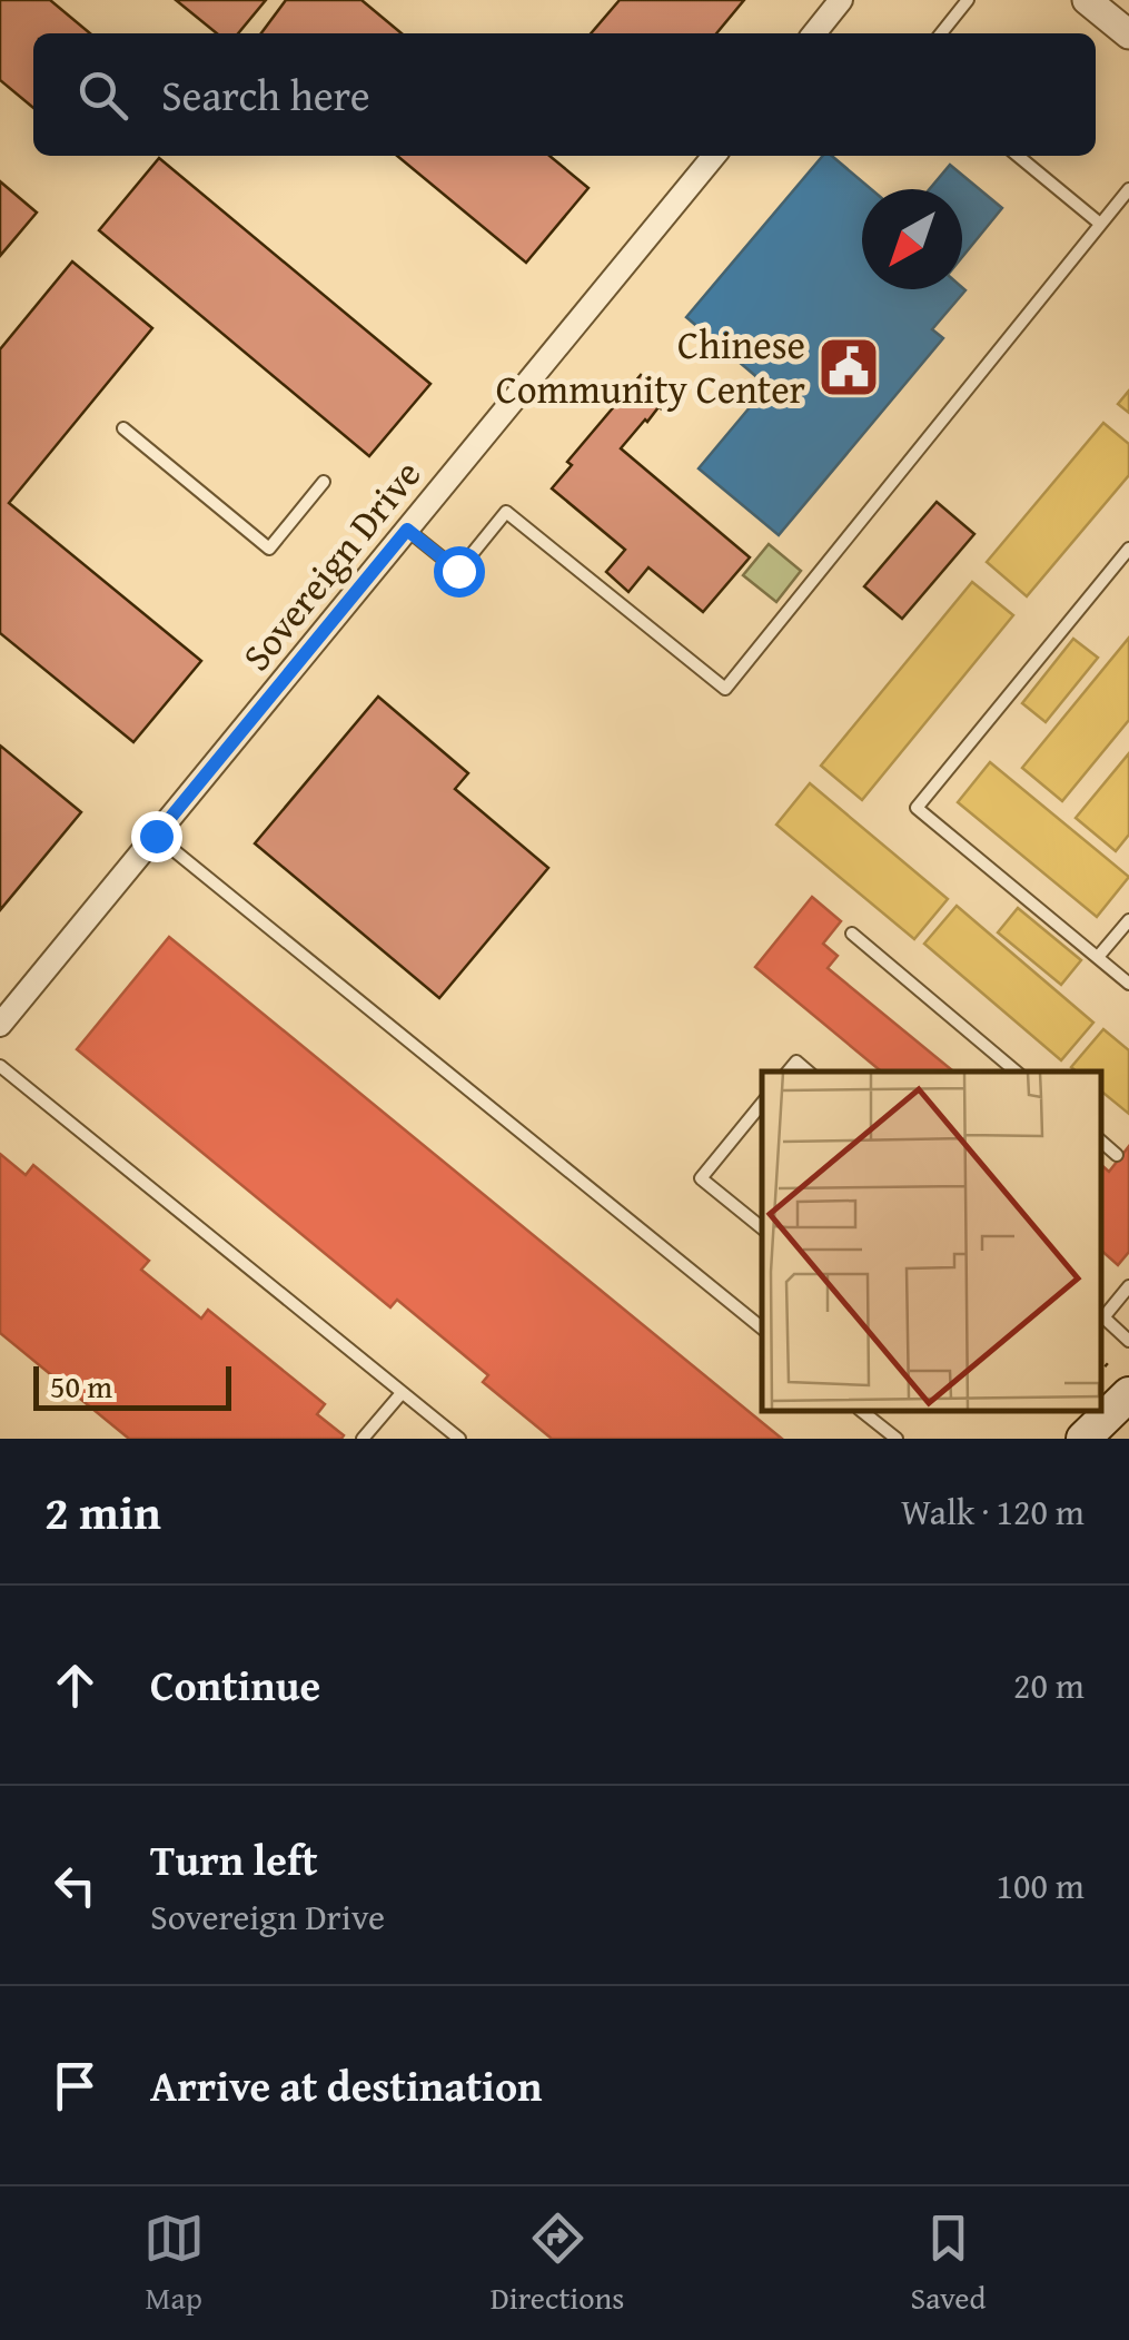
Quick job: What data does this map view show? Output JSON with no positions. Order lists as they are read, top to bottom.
{
  "streets": {
    "street": ["Sovereign Drive"]
  },
  "places": {
    "public building": ["Chinese Community Center"]
  },
  "scale_bar": "50 m",
  "north": "bottom left",
  "page": {
    "search": "Search here",
    "scale": "50 m",
    "heading": ["2 min", "Walk · 120 m"],
    "list": [
      ["Continue", "20 m"],
      ["Turn left", "Sovereign Drive", "100 m"],
      "Arrive at destination"
    ],
    "nav": ["Map", "Directions", "Saved"]
  }
}
